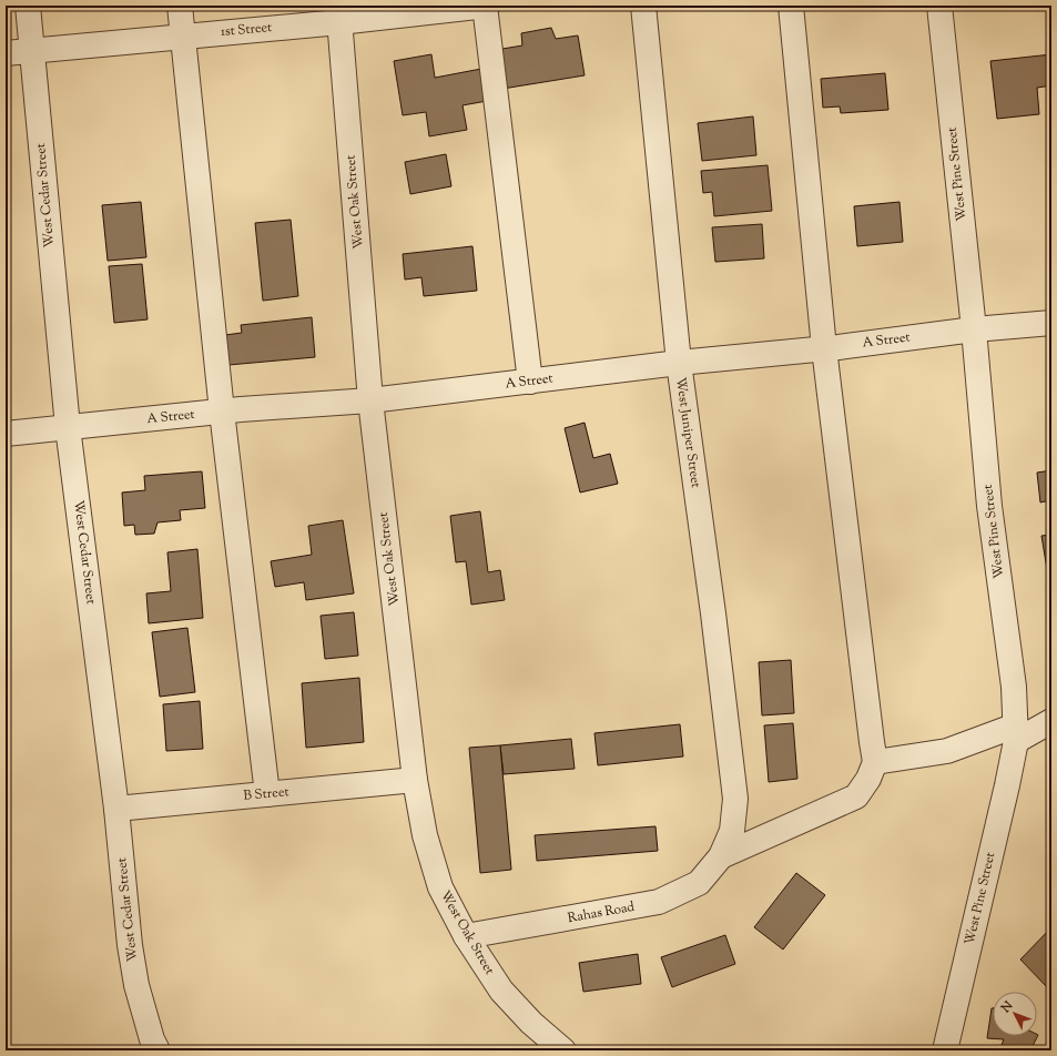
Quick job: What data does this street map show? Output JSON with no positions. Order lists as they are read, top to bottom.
{
  "streets": {
    "street": [
      "1st Street",
      "West Pine Street",
      "West Cedar Street",
      "West Oak Street",
      "A Street",
      "West Juniper Street",
      "B Street",
      "Rahas Road"
    ]
  },
  "crossings": [
    ["1st Street", "West Cedar Street"],
    ["1st Street", "West Oak Street"],
    ["West Pine Street", "A Street"],
    ["West Cedar Street", "A Street"],
    ["West Cedar Street", "B Street"],
    ["West Oak Street", "A Street"],
    ["West Oak Street", "B Street"],
    ["West Oak Street", "Rahas Road"],
    ["A Street", "West Juniper Street"],
    ["West Juniper Street", "Rahas Road"]
  ],
  "north": "top left"
}
